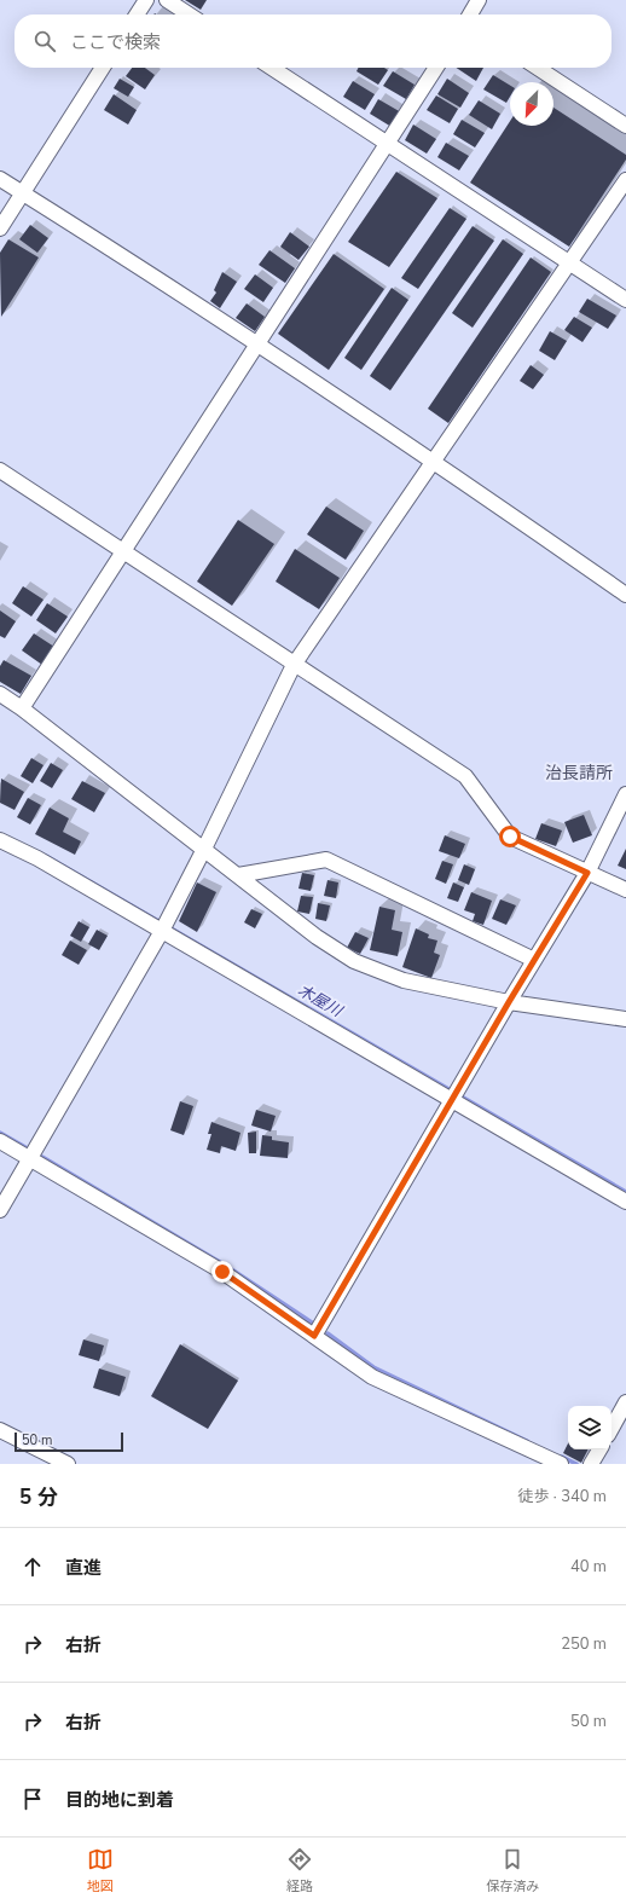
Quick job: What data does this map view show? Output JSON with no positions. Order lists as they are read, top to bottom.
{
  "districts": ["治長請所"],
  "water": ["木屋川"],
  "scale_bar": "50 m",
  "north": "bottom left",
  "page": {
    "search": "ここで検索",
    "scale": "50 m",
    "heading": ["5 分", "徒歩 · 340 m"],
    "list": [
      ["直進", "40 m"],
      ["右折", "250 m"],
      ["右折", "50 m"],
      "目的地に到着"
    ],
    "nav": ["地図", "経路", "保存済み"]
  }
}
